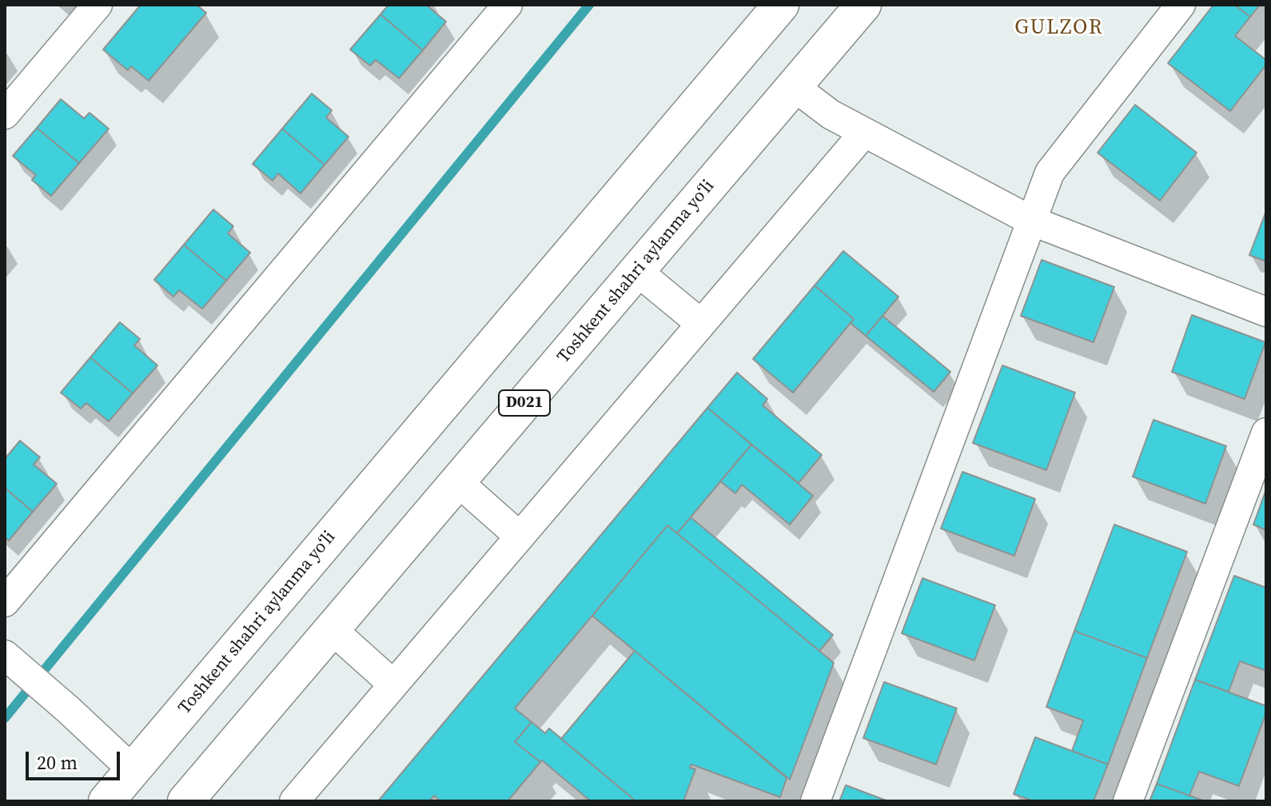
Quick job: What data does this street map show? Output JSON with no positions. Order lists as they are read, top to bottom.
{
  "streets": {
    "highway": ["Toshkent shahri aylanma yoʻli", "D021"]
  },
  "districts": ["GULZOR"],
  "scale_bar": "20 m"
}
